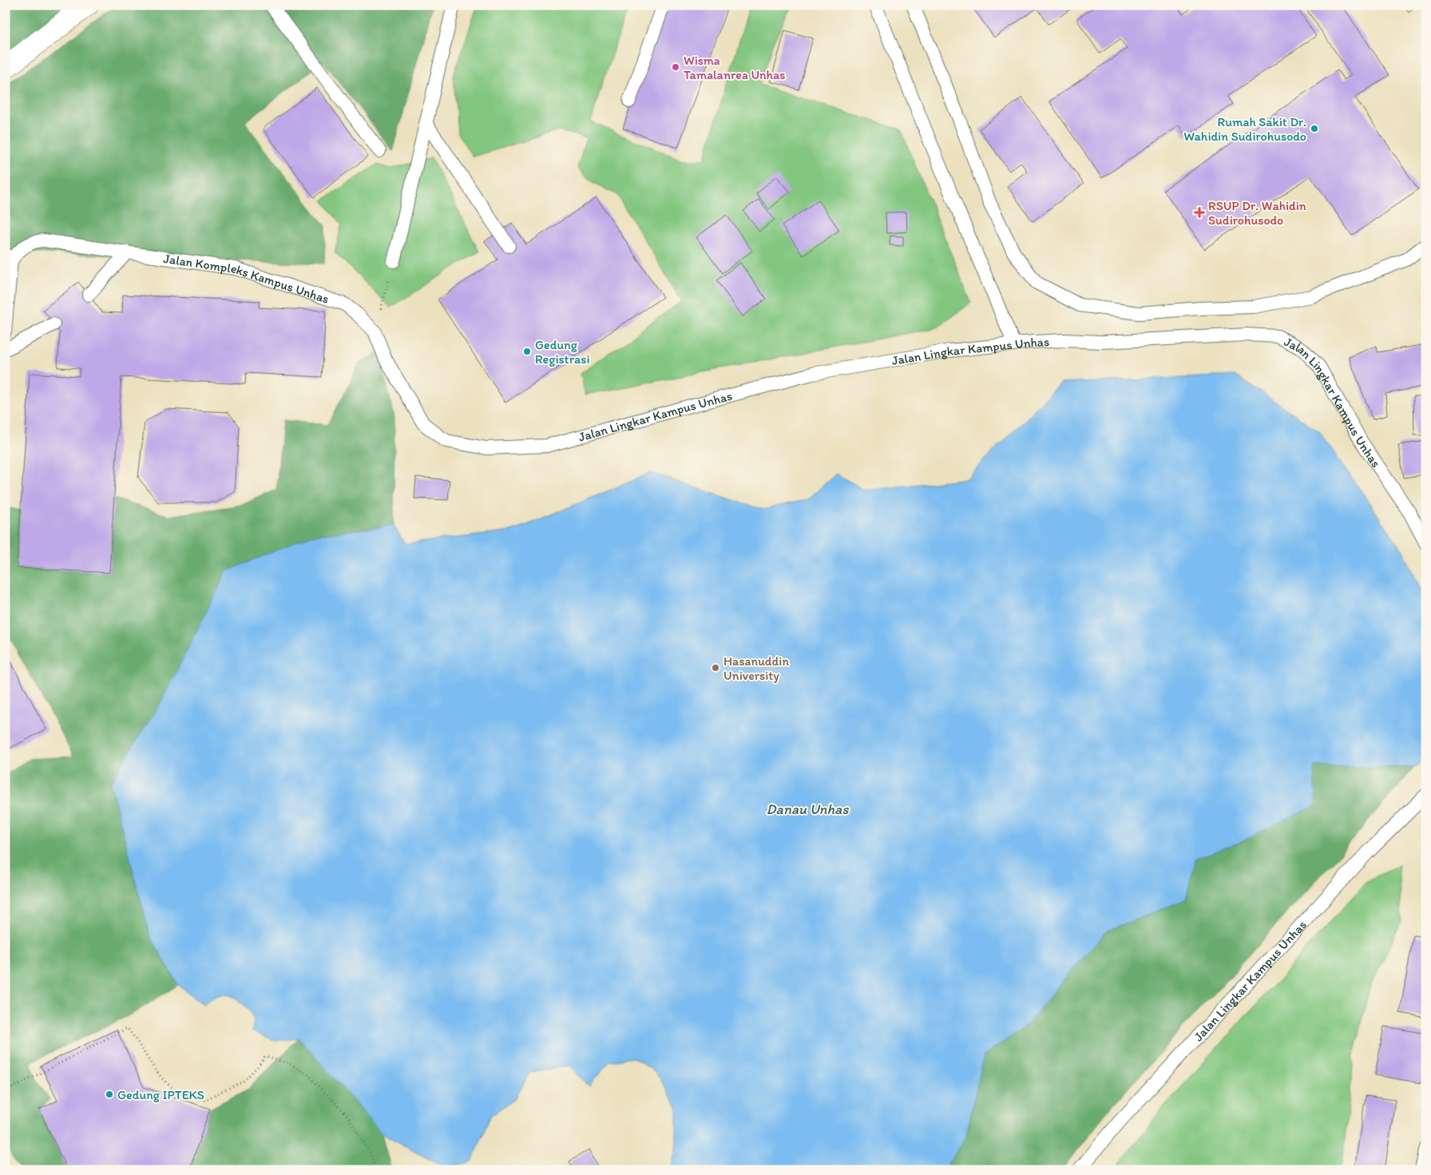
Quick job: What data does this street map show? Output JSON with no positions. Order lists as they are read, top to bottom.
{
  "streets": {
    "lane": ["Jalan Kompleks Kampus Unhas", "Jalan Lingkar Kampus Unhas"]
  },
  "crossings": [
    ["Jalan Kompleks Kampus Unhas", "Jalan Lingkar Kampus Unhas"]
  ],
  "water": ["Danau Unhas"],
  "places": {
    "other": [
      "Wisma Tamalanrea Unhas",
      "Rumah Sakit Dr. Wahidin Sudirohusodo",
      "Gedung Registrasi",
      "Hasanuddin University",
      "Gedung IPTEKS"
    ],
    "health": ["RSUP Dr. Wahidin Sudirohusodo"]
  }
}
